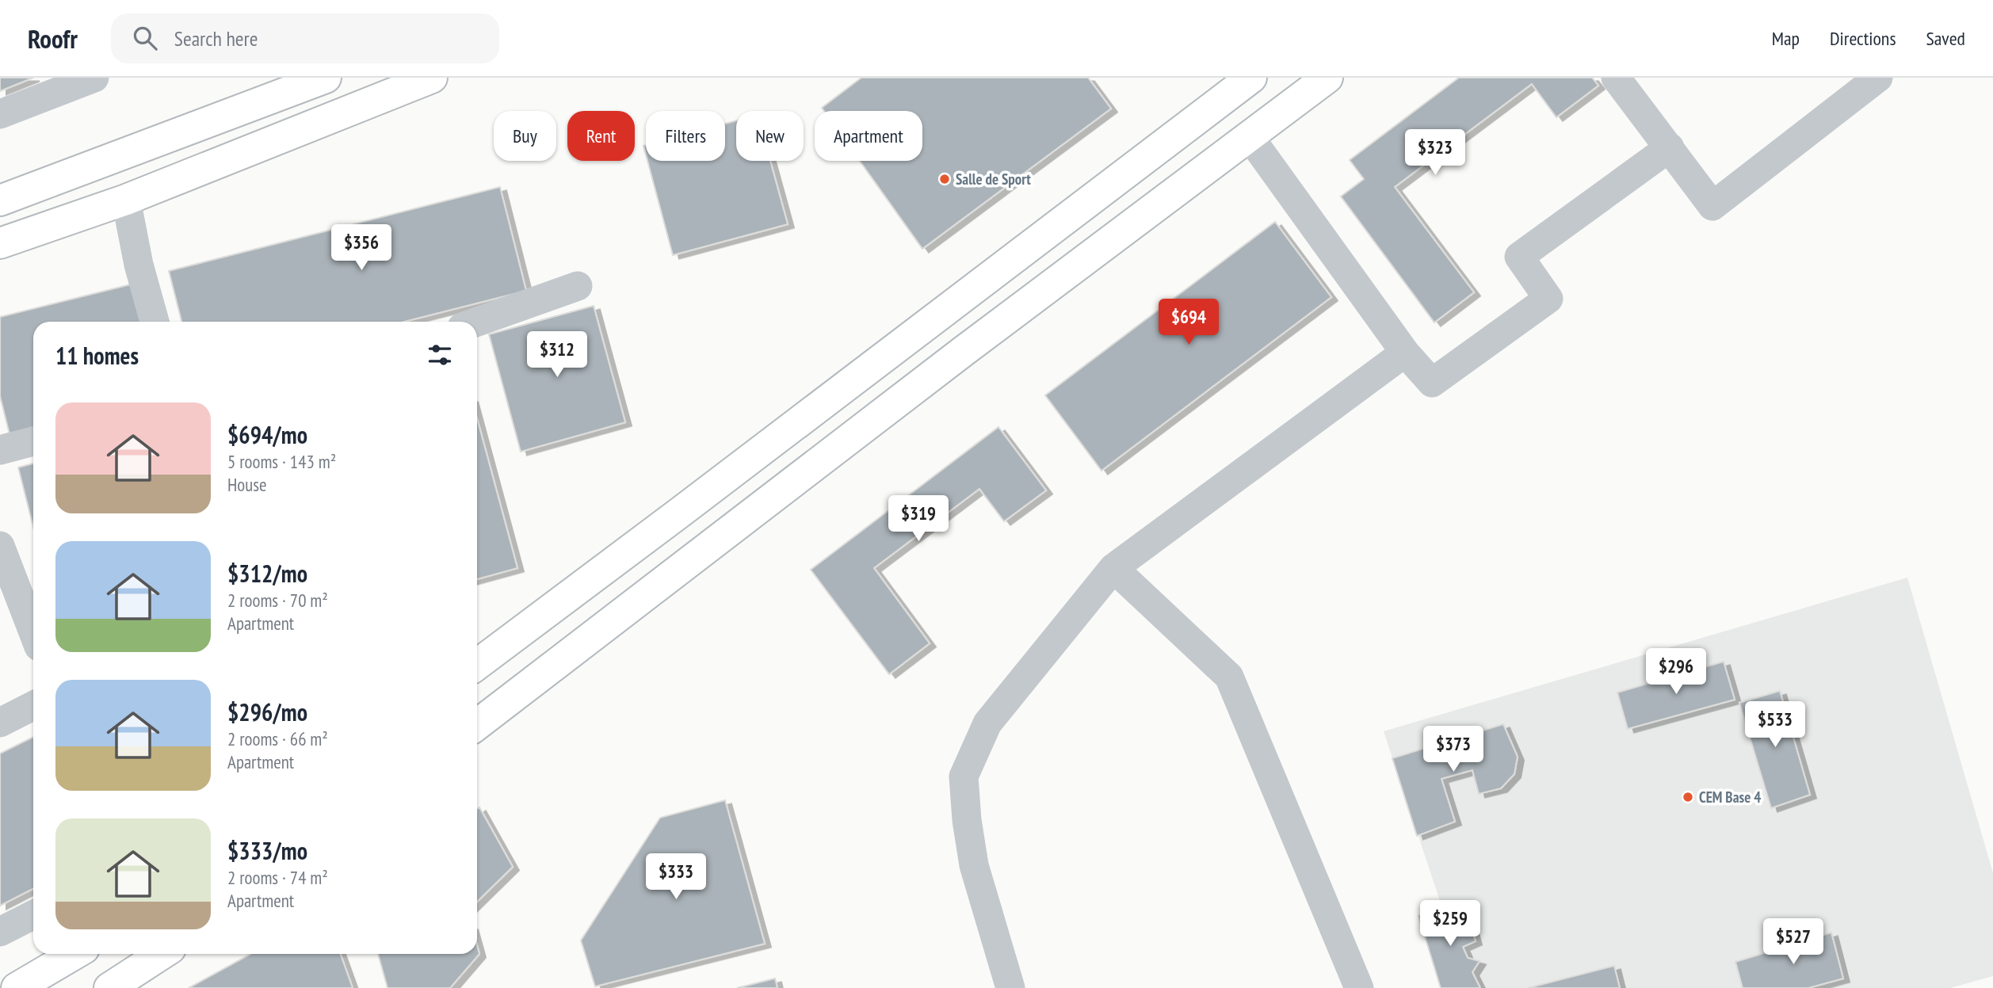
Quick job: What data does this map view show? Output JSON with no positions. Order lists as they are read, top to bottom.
{
  "places": ["Salle de Sport", "CEM Base 4"],
  "page": {
    "header": "Roofr",
    "search": "Search here",
    "nav": ["Map", "Directions", "Saved"],
    "chip": [
      "Buy",
      "Rent",
      "Filters",
      "New",
      "Apartment"
    ],
    "price": [
      "$323",
      "$356",
      "$694",
      "$312",
      "$319",
      "$296",
      "$533",
      "$373",
      "$333",
      "$259",
      "$527"
    ],
    "heading": "11 homes",
    "list": [
      {
        "name": "$694/mo",
        "note": "5 rooms · 143 m² · House"
      },
      {
        "name": "$312/mo",
        "note": "2 rooms · 70 m² · Apartment"
      },
      {
        "name": "$296/mo",
        "note": "2 rooms · 66 m² · Apartment"
      },
      {
        "name": "$333/mo",
        "note": "2 rooms · 74 m² · Apartment"
      }
    ]
  }
}
